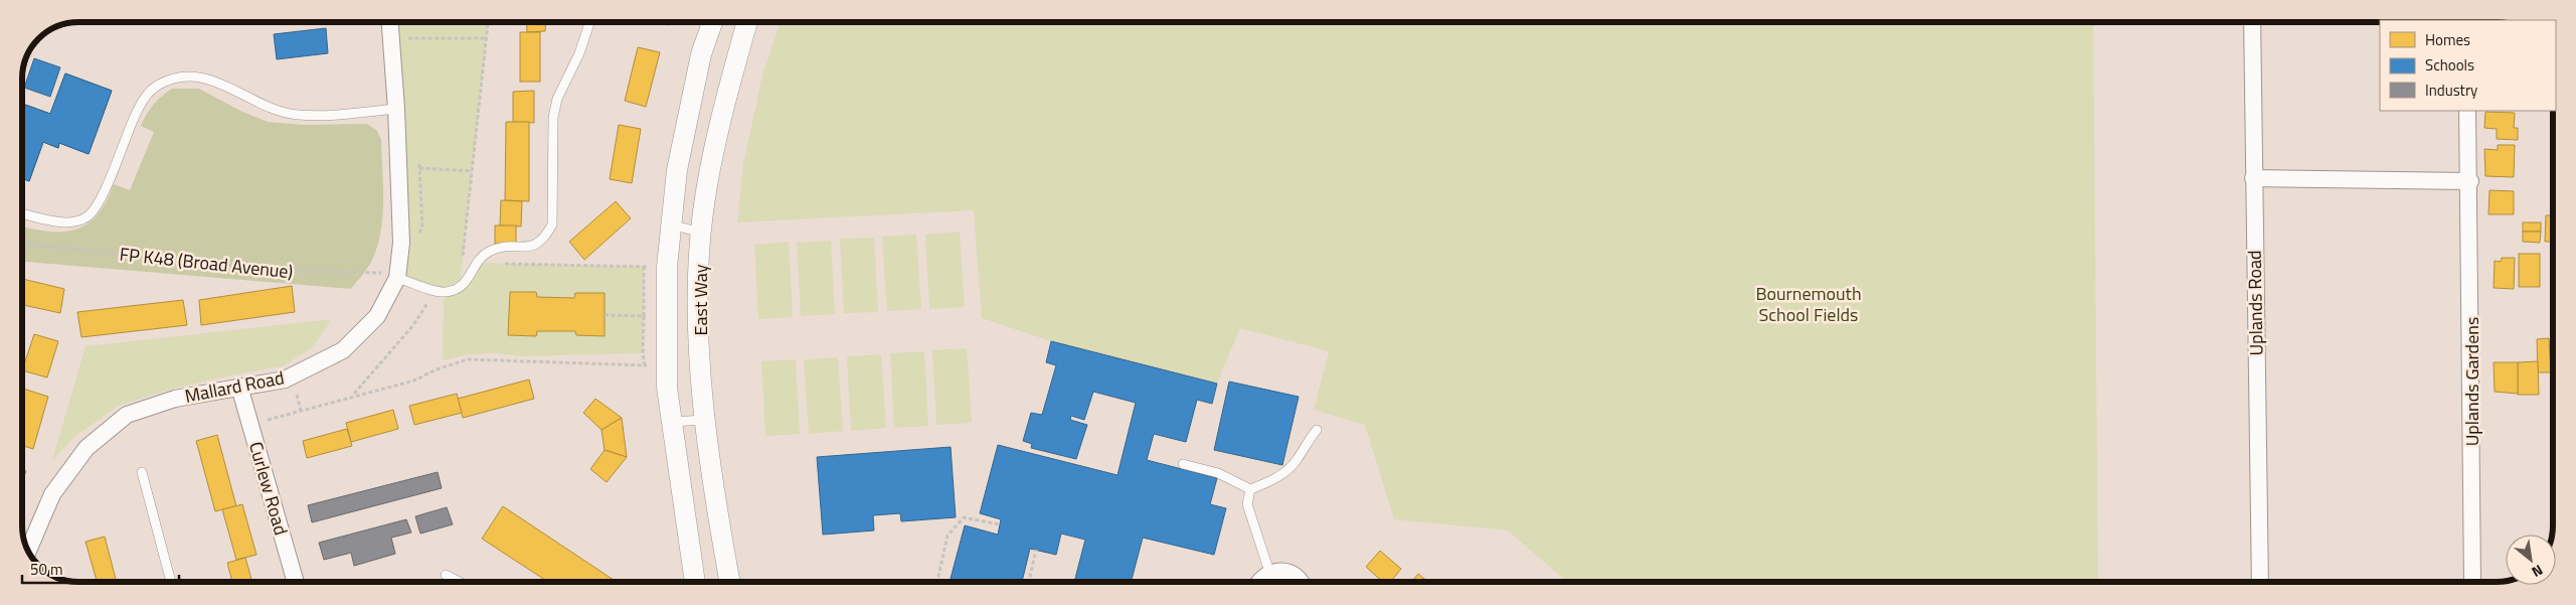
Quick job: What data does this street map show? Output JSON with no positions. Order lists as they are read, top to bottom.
{
  "streets": {
    "street": [
      "East Way",
      "Uplands Road",
      "Uplands Gardens",
      "Mallard Road",
      "Curlew Road"
    ],
    "path": ["FP K48 (Broad Avenue)"]
  },
  "crossings": [
    ["FP K48 (Broad Avenue)", "Mallard Road"],
    ["Mallard Road", "Curlew Road"]
  ],
  "parks": ["Bournemouth School Fields"],
  "legend": ["Homes", "Schools", "Industry"],
  "scale_bar": "50 m",
  "north": "bottom right"
}
